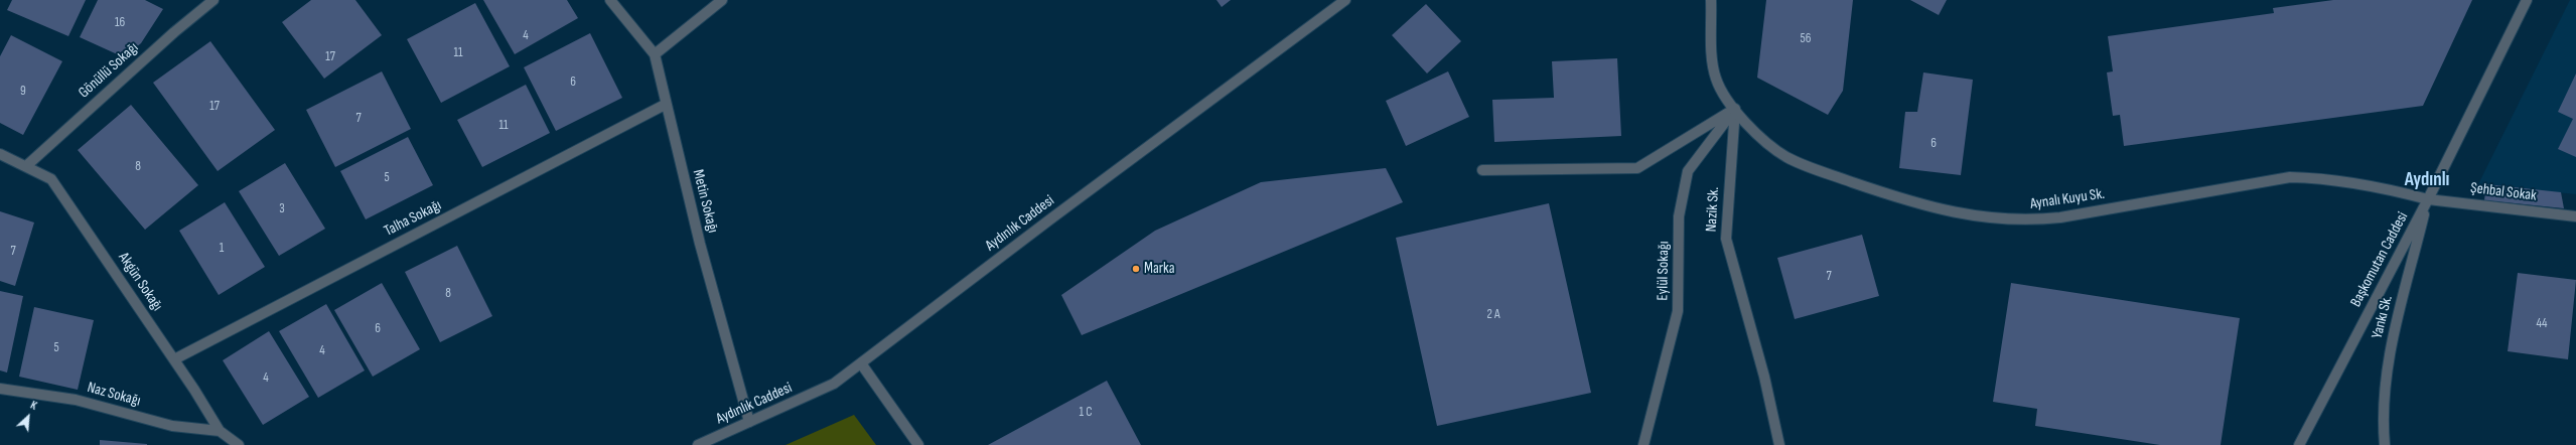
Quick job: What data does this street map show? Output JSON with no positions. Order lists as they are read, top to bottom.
{
  "streets": {
    "street": [
      "Gönüllü Sokağı",
      "Şehbal Sokak",
      "Aynalı Kuyu Sk.",
      "Metin Sokağı",
      "Nazik Sk.",
      "Talha Sokağı",
      "Aydınlık Caddesi",
      "Başkomutan Caddesi",
      "Eylül Sokağı",
      "Akgün Sokağı",
      "Yankı Sk.",
      "Naz Sokağı"
    ]
  },
  "crossings": [
    ["Gönüllü Sokağı", "Akgün Sokağı"],
    ["Şehbal Sokak", "Aynalı Kuyu Sk."],
    ["Şehbal Sokak", "Başkomutan Caddesi"],
    ["Şehbal Sokak", "Yankı Sk."],
    ["Aynalı Kuyu Sk.", "Nazik Sk."],
    ["Aynalı Kuyu Sk.", "Başkomutan Caddesi"],
    ["Aynalı Kuyu Sk.", "Eylül Sokağı"],
    ["Aynalı Kuyu Sk.", "Yankı Sk."],
    ["Metin Sokağı", "Talha Sokağı"],
    ["Metin Sokağı", "Aydınlık Caddesi"],
    ["Nazik Sk.", "Eylül Sokağı"],
    ["Talha Sokağı", "Akgün Sokağı"],
    ["Başkomutan Caddesi", "Yankı Sk."],
    ["Akgün Sokağı", "Naz Sokağı"]
  ],
  "districts": ["Aydınlı"],
  "places": ["Marka"],
  "house_numbers": [
    "16",
    "4",
    "56",
    "11",
    "17",
    "6",
    "9",
    "17",
    "7",
    "11",
    "6",
    "8",
    "5",
    "3",
    "1",
    "7",
    "7",
    "8",
    "2 A",
    "44",
    "6",
    "5",
    "4",
    "4",
    "1 C"
  ],
  "north": "top right"
}
